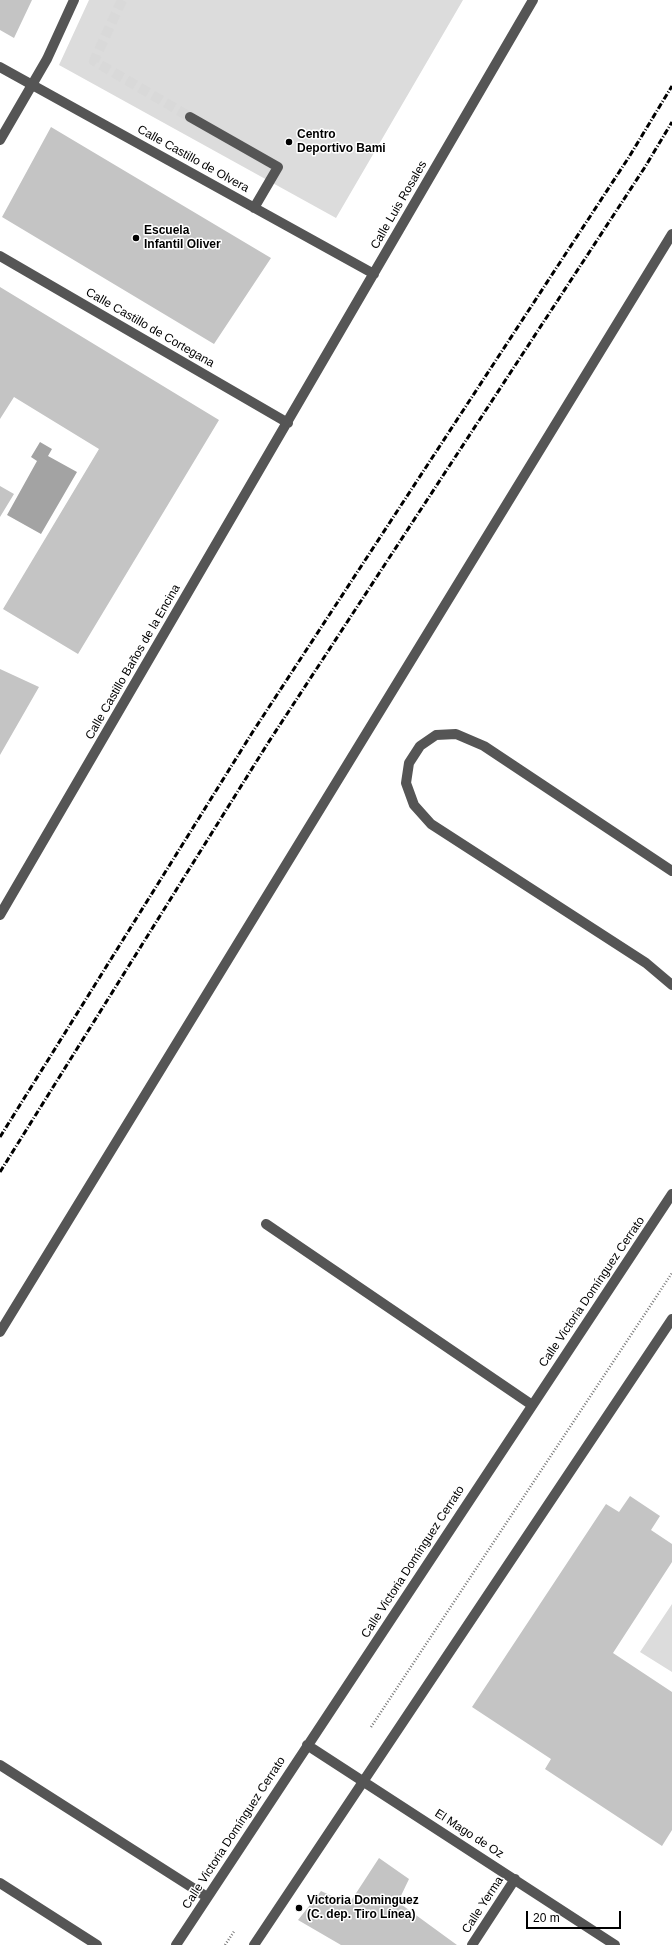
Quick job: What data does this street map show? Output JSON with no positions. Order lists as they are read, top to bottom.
{
  "streets": {
    "street": [
      "Calle Castillo de Olvera",
      "Calle Luis Rosales",
      "Calle Castillo de Cortegana",
      "Calle Castillo Baños de la Encina",
      "Calle Victoria Domínguez Cerrato",
      "El Mago de Oz",
      "Calle Yerma"
    ]
  },
  "crossings": [
    ["Calle Castillo de Olvera", "Calle Luis Rosales"],
    ["Calle Luis Rosales", "Calle Castillo de Cortegana"],
    ["Calle Luis Rosales", "Calle Castillo Baños de la Encina"],
    ["Calle Castillo de Cortegana", "Calle Castillo Baños de la Encina"],
    ["Calle Victoria Domínguez Cerrato", "El Mago de Oz"],
    ["El Mago de Oz", "Calle Yerma"]
  ],
  "places": ["Centro Deportivo Bami", "Escuela Infantil Oliver", "Victoria Dominguez (C. dep. Tiro Línea)"],
  "scale_bar": "20 m"
}
